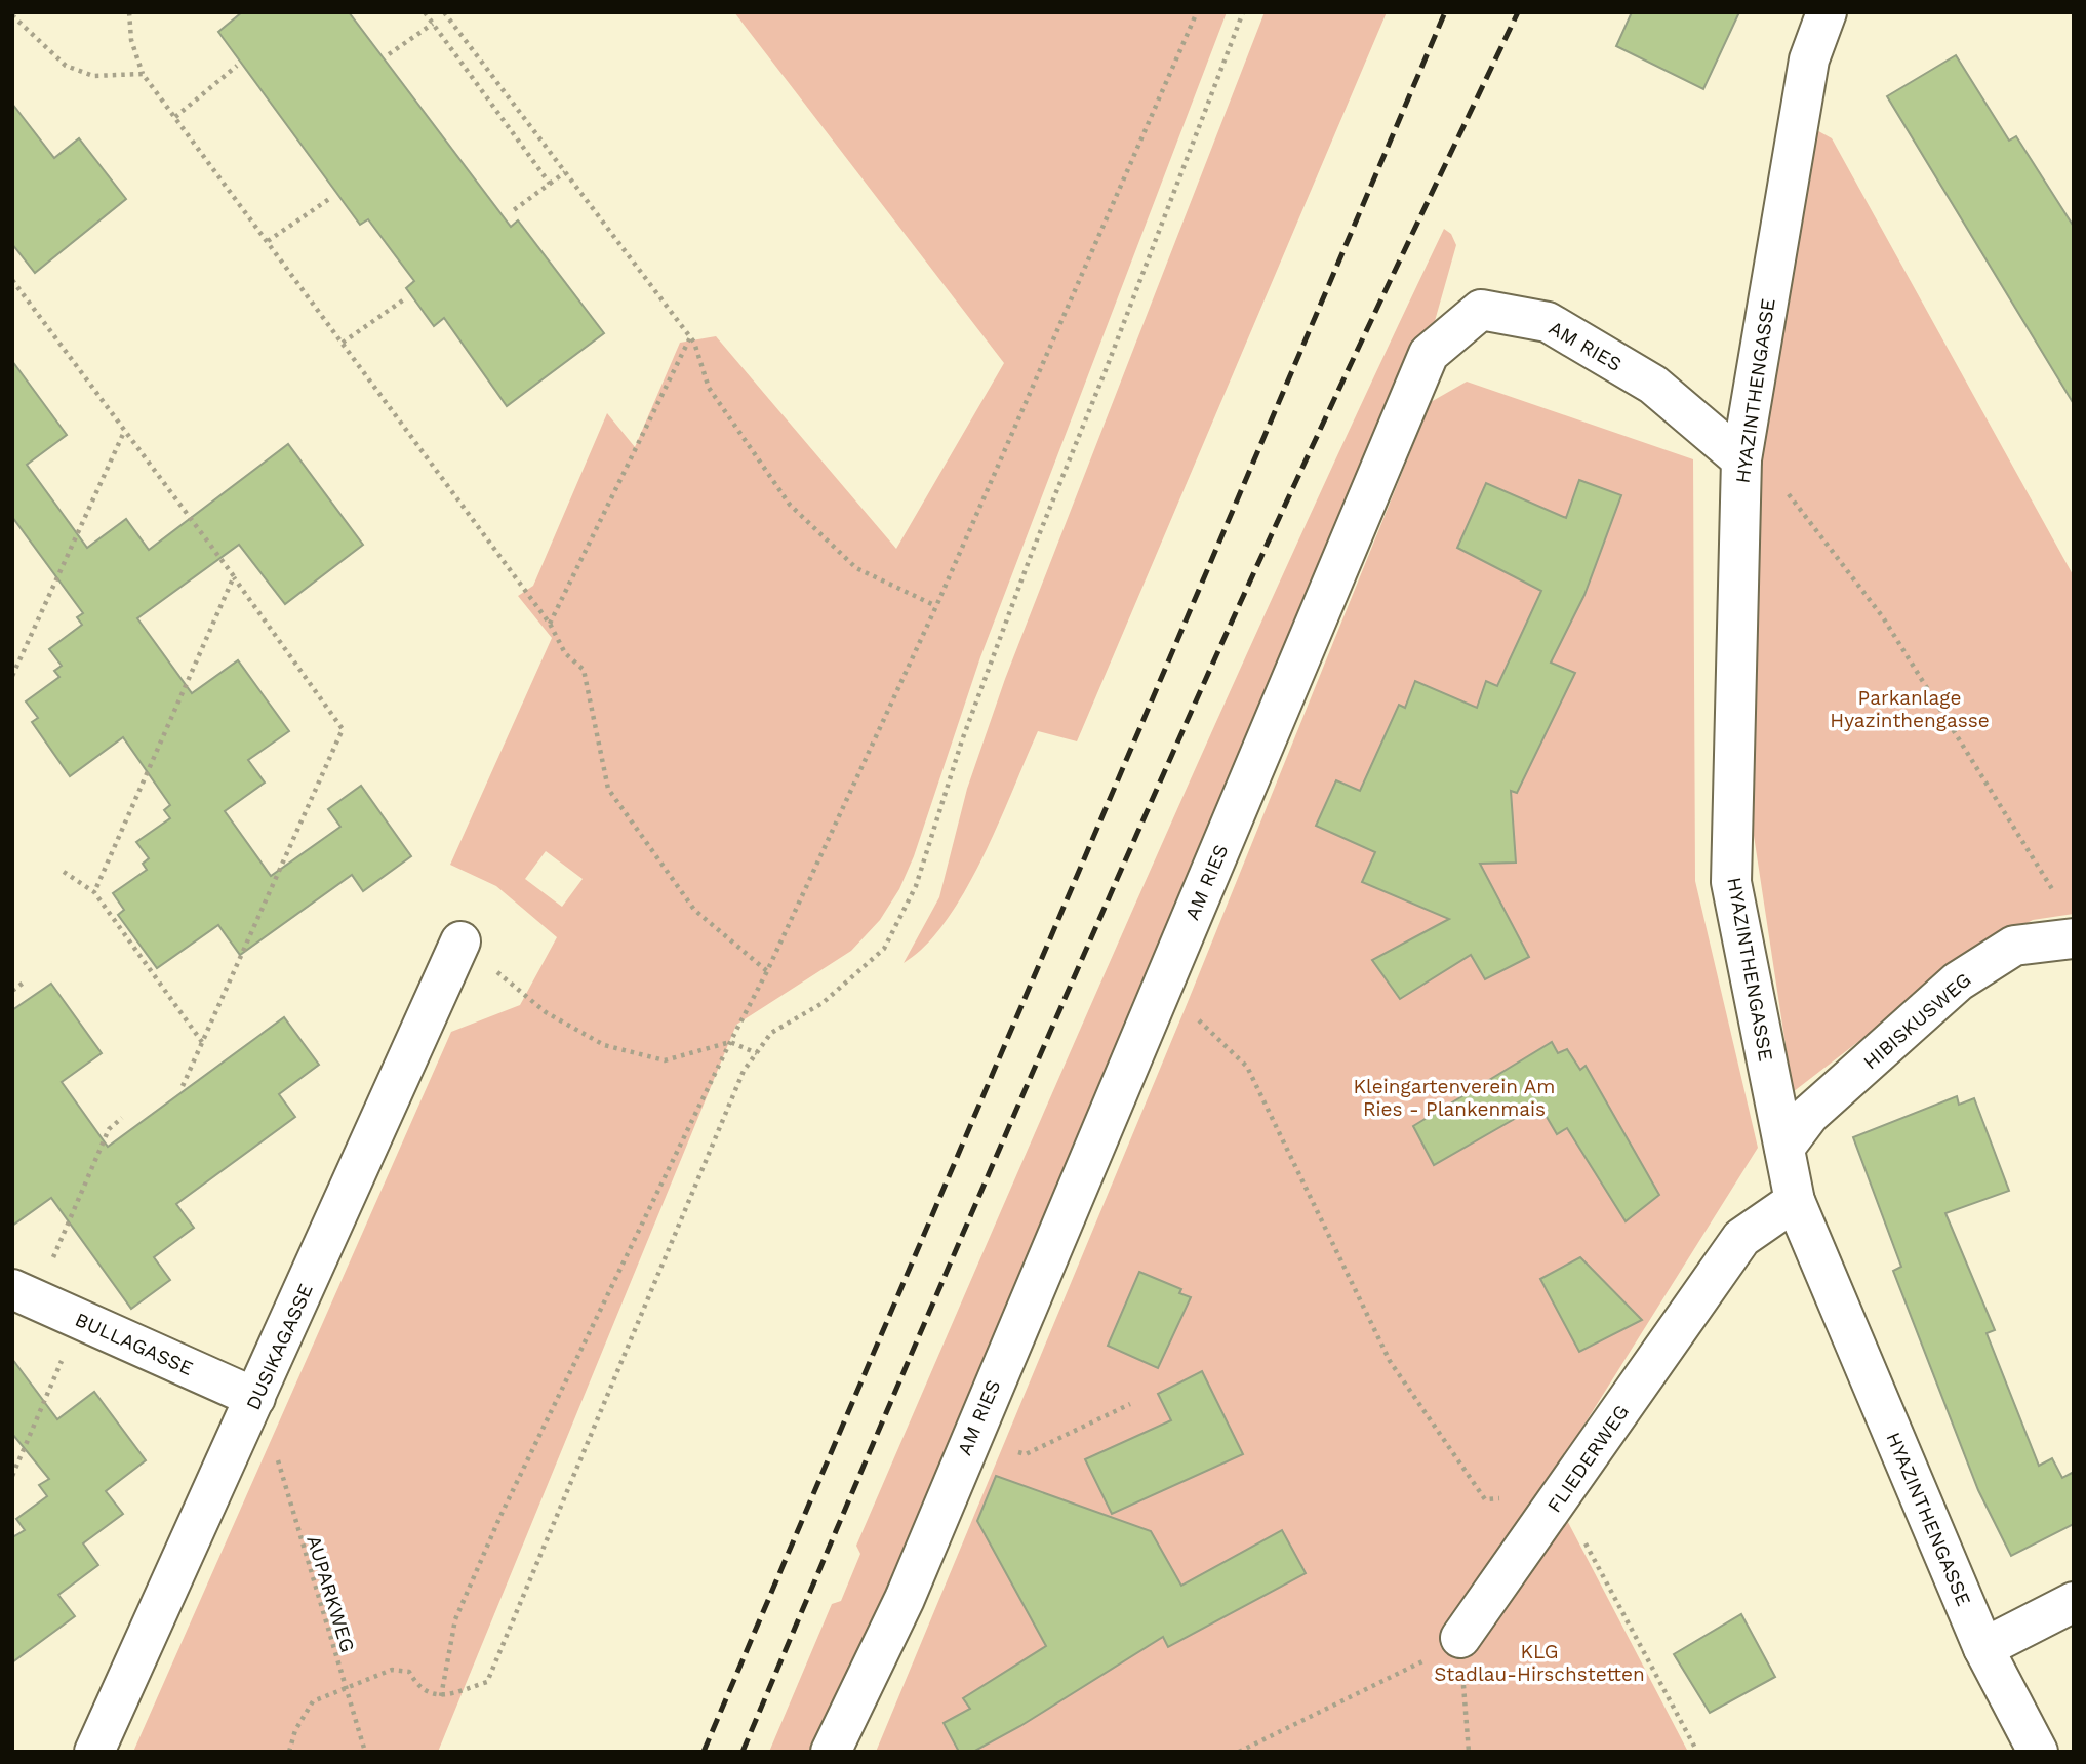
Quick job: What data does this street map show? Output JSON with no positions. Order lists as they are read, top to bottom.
{
  "streets": {
    "street": [
      "AM RIES",
      "HYAZINTHENGASSE",
      "HIBISKUSWEG",
      "BULLAGASSE",
      "DUSIKAGASSE",
      "FLIEDERWEG"
    ],
    "path": ["AUPARKWEG"]
  },
  "crossings": [
    ["AM RIES", "HYAZINTHENGASSE"],
    ["HYAZINTHENGASSE", "HIBISKUSWEG"],
    ["HYAZINTHENGASSE", "FLIEDERWEG"],
    ["BULLAGASSE", "DUSIKAGASSE"]
  ],
  "parks": ["Parkanlage Hyazinthengasse", "Kleingartenverein Am Ries - Plankenmais", "KLG Stadlau-Hirschstetten"]
}
